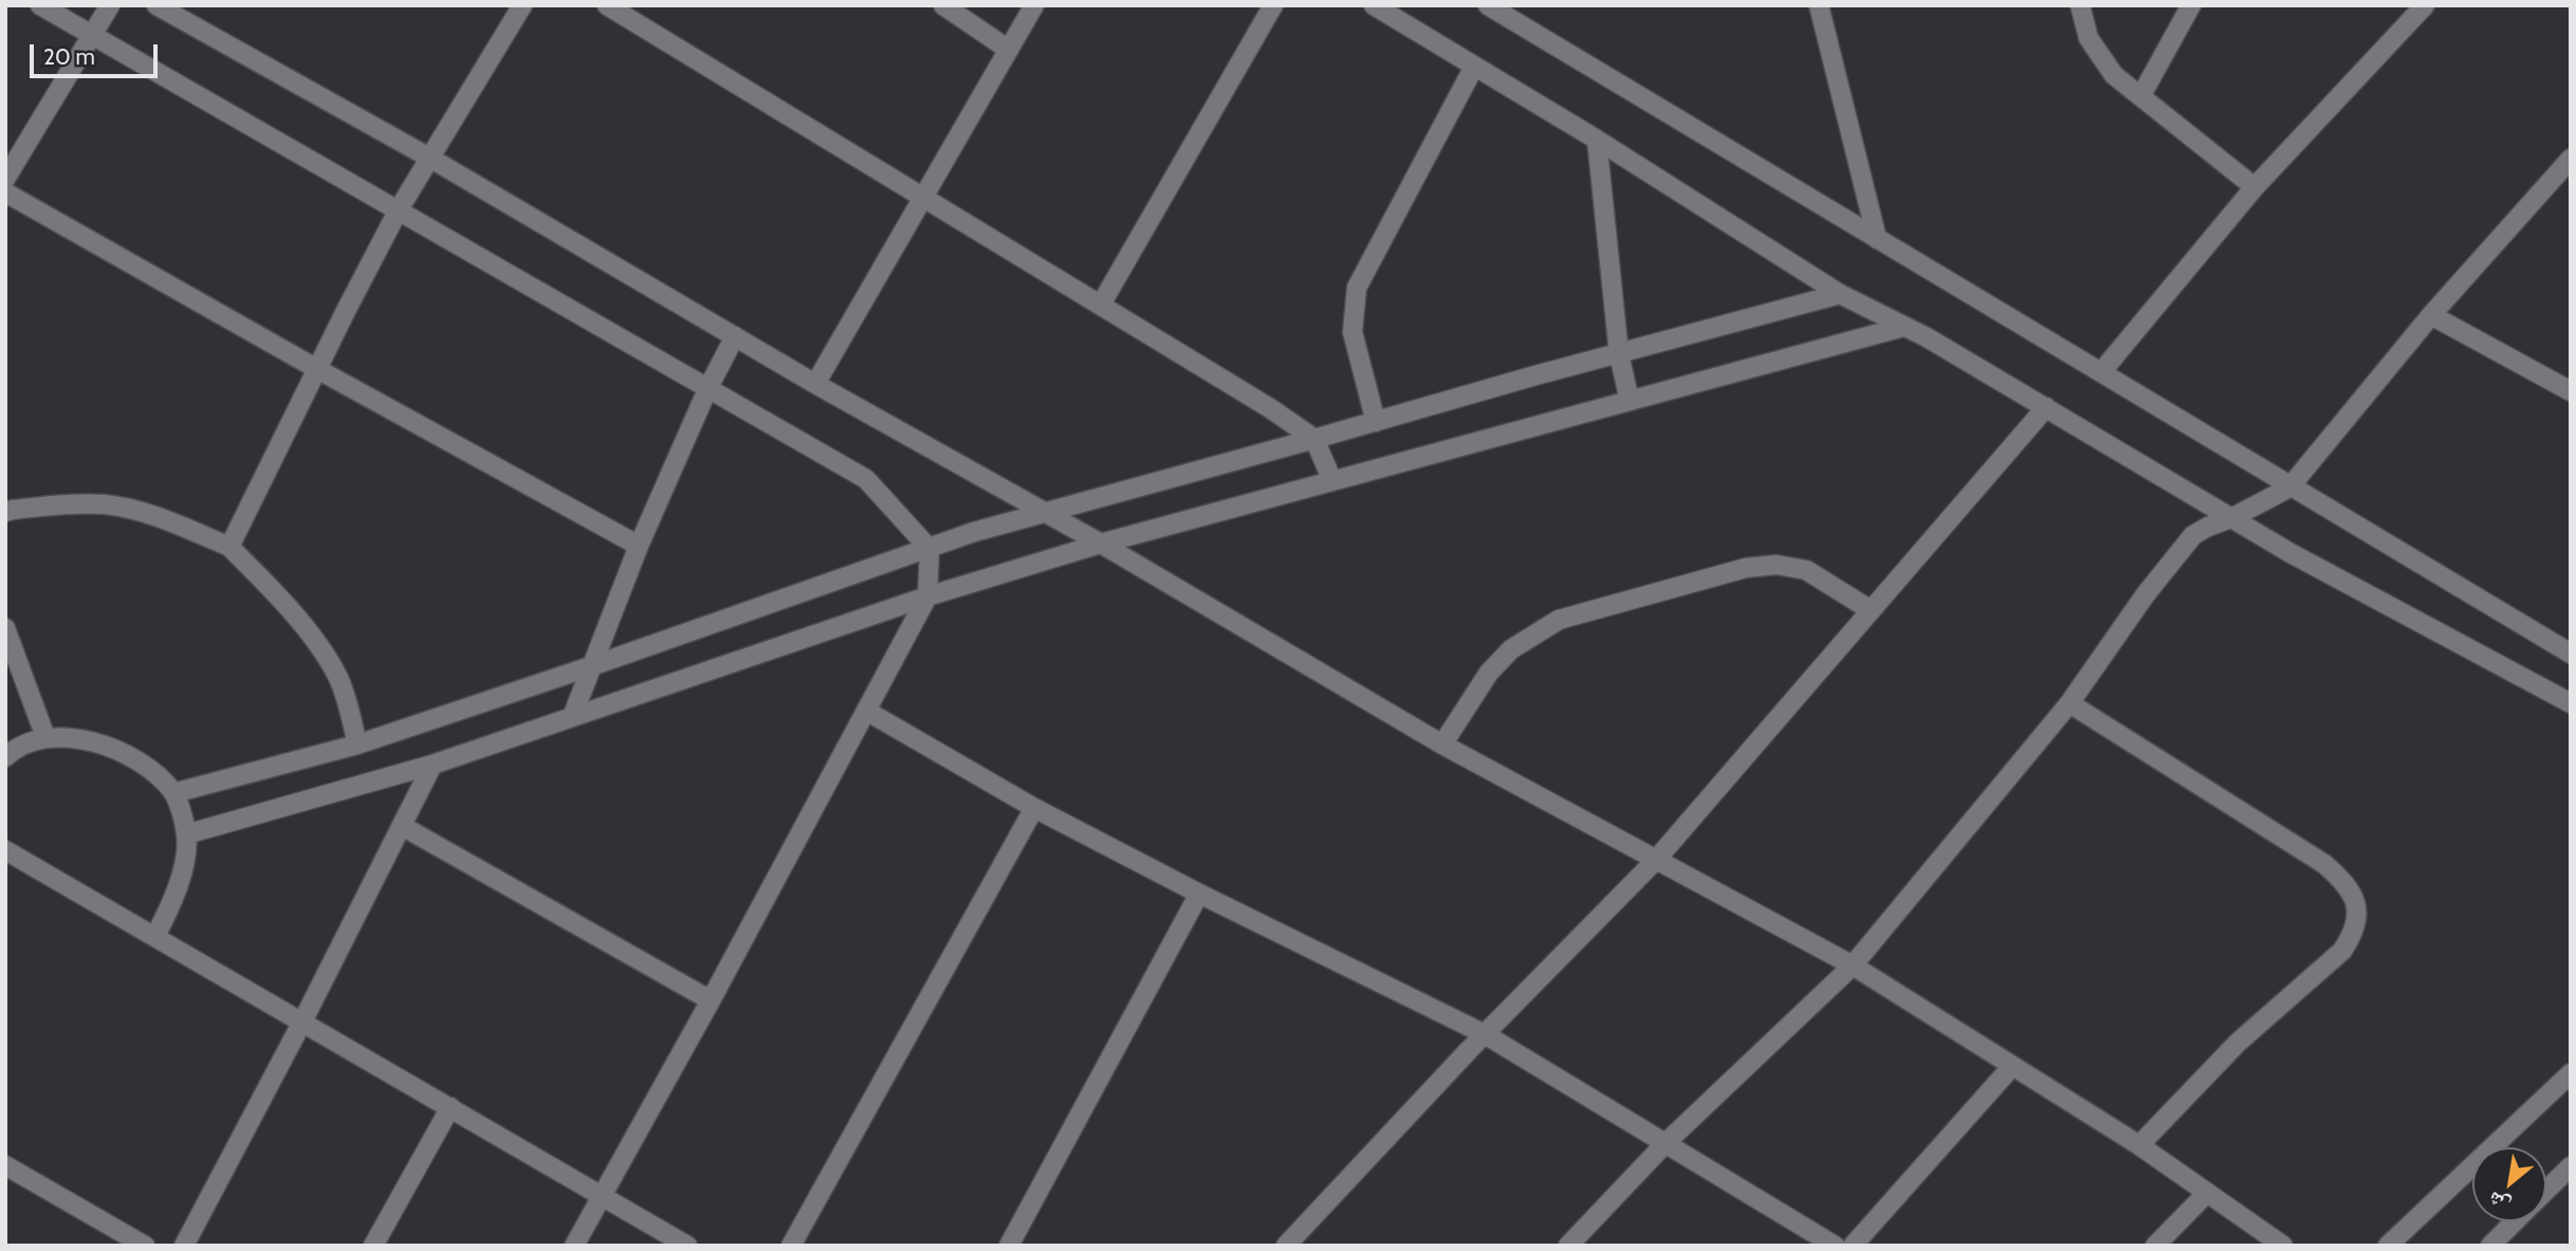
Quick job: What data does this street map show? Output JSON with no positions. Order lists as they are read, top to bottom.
{
  "scale_bar": "20 m",
  "north": "bottom left"
}
